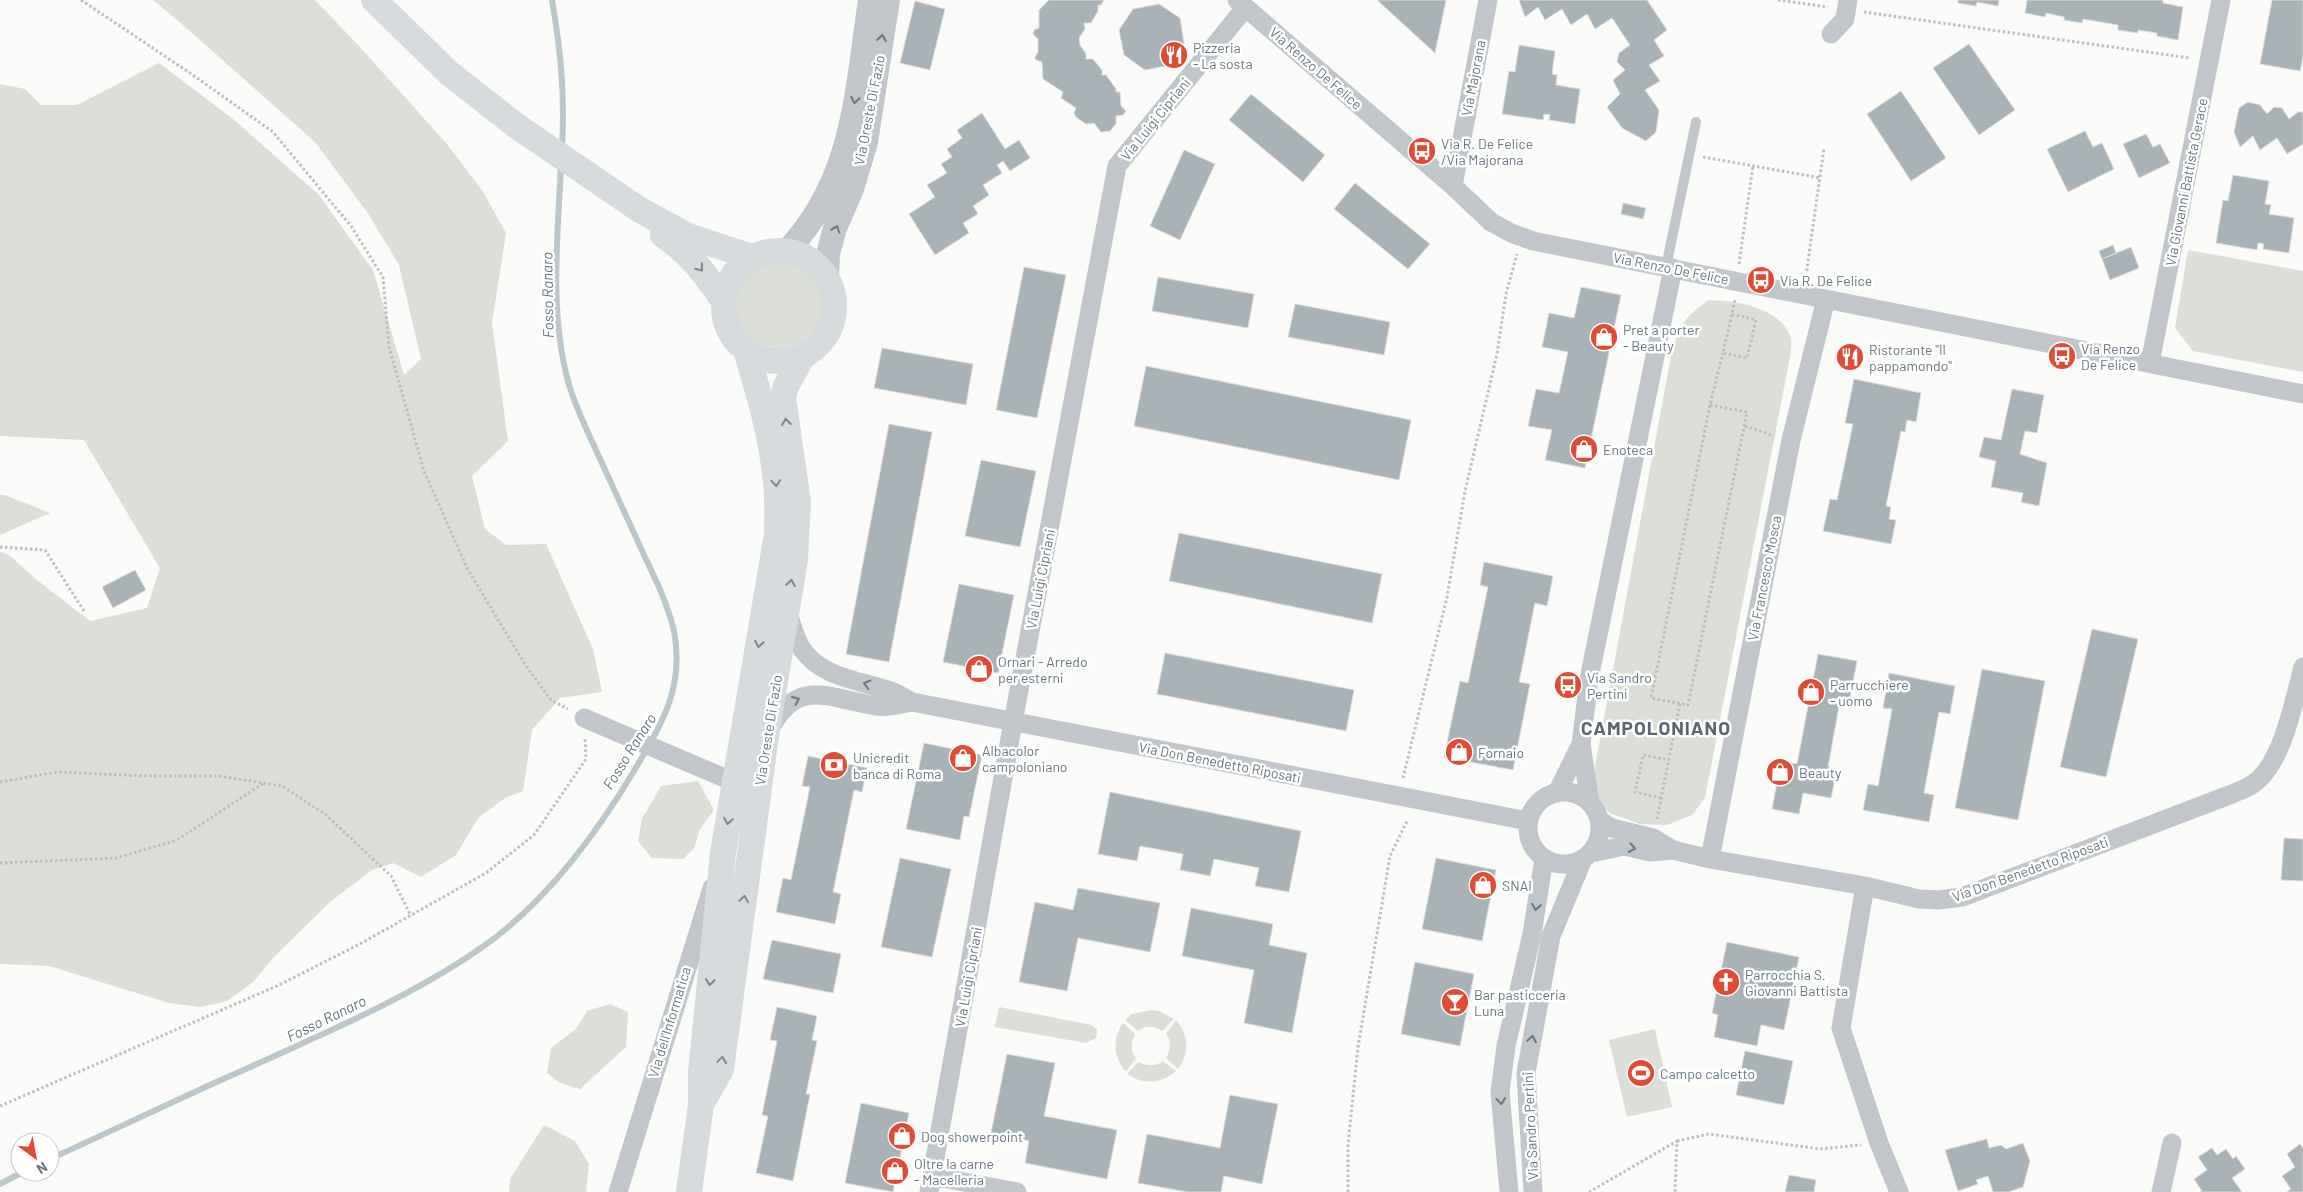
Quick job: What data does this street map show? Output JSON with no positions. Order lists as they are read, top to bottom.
{
  "streets": {
    "main road": ["Via Oreste Di Fazio"],
    "street": [
      "Via Renzo De Felice",
      "Via Majorana",
      "Via Luigi Cipriani",
      "Via Giovanni Battista Gerace",
      "Via Francesco Mosca",
      "Via Don Benedetto Riposati",
      "Via dell'Informatica",
      "Via Sandro Pertini"
    ]
  },
  "crossings": [
    ["Via Renzo De Felice", "Via Majorana"],
    ["Via Renzo De Felice", "Via Luigi Cipriani"],
    ["Via Renzo De Felice", "Via Giovanni Battista Gerace"],
    ["Via Renzo De Felice", "Via Francesco Mosca"],
    ["Via Oreste Di Fazio", "Via dell'Informatica"],
    ["Via Luigi Cipriani", "Via Don Benedetto Riposati"],
    ["Via Francesco Mosca", "Via Don Benedetto Riposati"],
    ["Via Don Benedetto Riposati", "Via Sandro Pertini"]
  ],
  "districts": ["CAMPOLONIANO"],
  "water": ["Fosso Ranaro"],
  "places": {
    "restaurant": ["Pizzeria - La sosta", "Ristorante \"Il pappamondo\""],
    "bus stop": [
      "Via R. De Felice /Via Majorana",
      "Via R. De Felice",
      "Via Renzo De Felice",
      "Via Sandro Pertini"
    ],
    "shop": [
      "Pret a porter - Beauty",
      "Enoteca",
      "Ornari - Arredo per esterni",
      "Parrucchiere - uomo",
      "Fornaio",
      "Albacolor campoloniano",
      "Beauty",
      "SNAI",
      "Dog showerpoint",
      "Oltre la carne - Macelleria"
    ],
    "bank": ["Unicredit banca di Roma"],
    "church": ["Parrocchia S. Giovanni Battista"],
    "bar": ["Bar pasticceria Luna"],
    "sports": ["Campo calcetto"]
  },
  "north": "bottom right"
}
